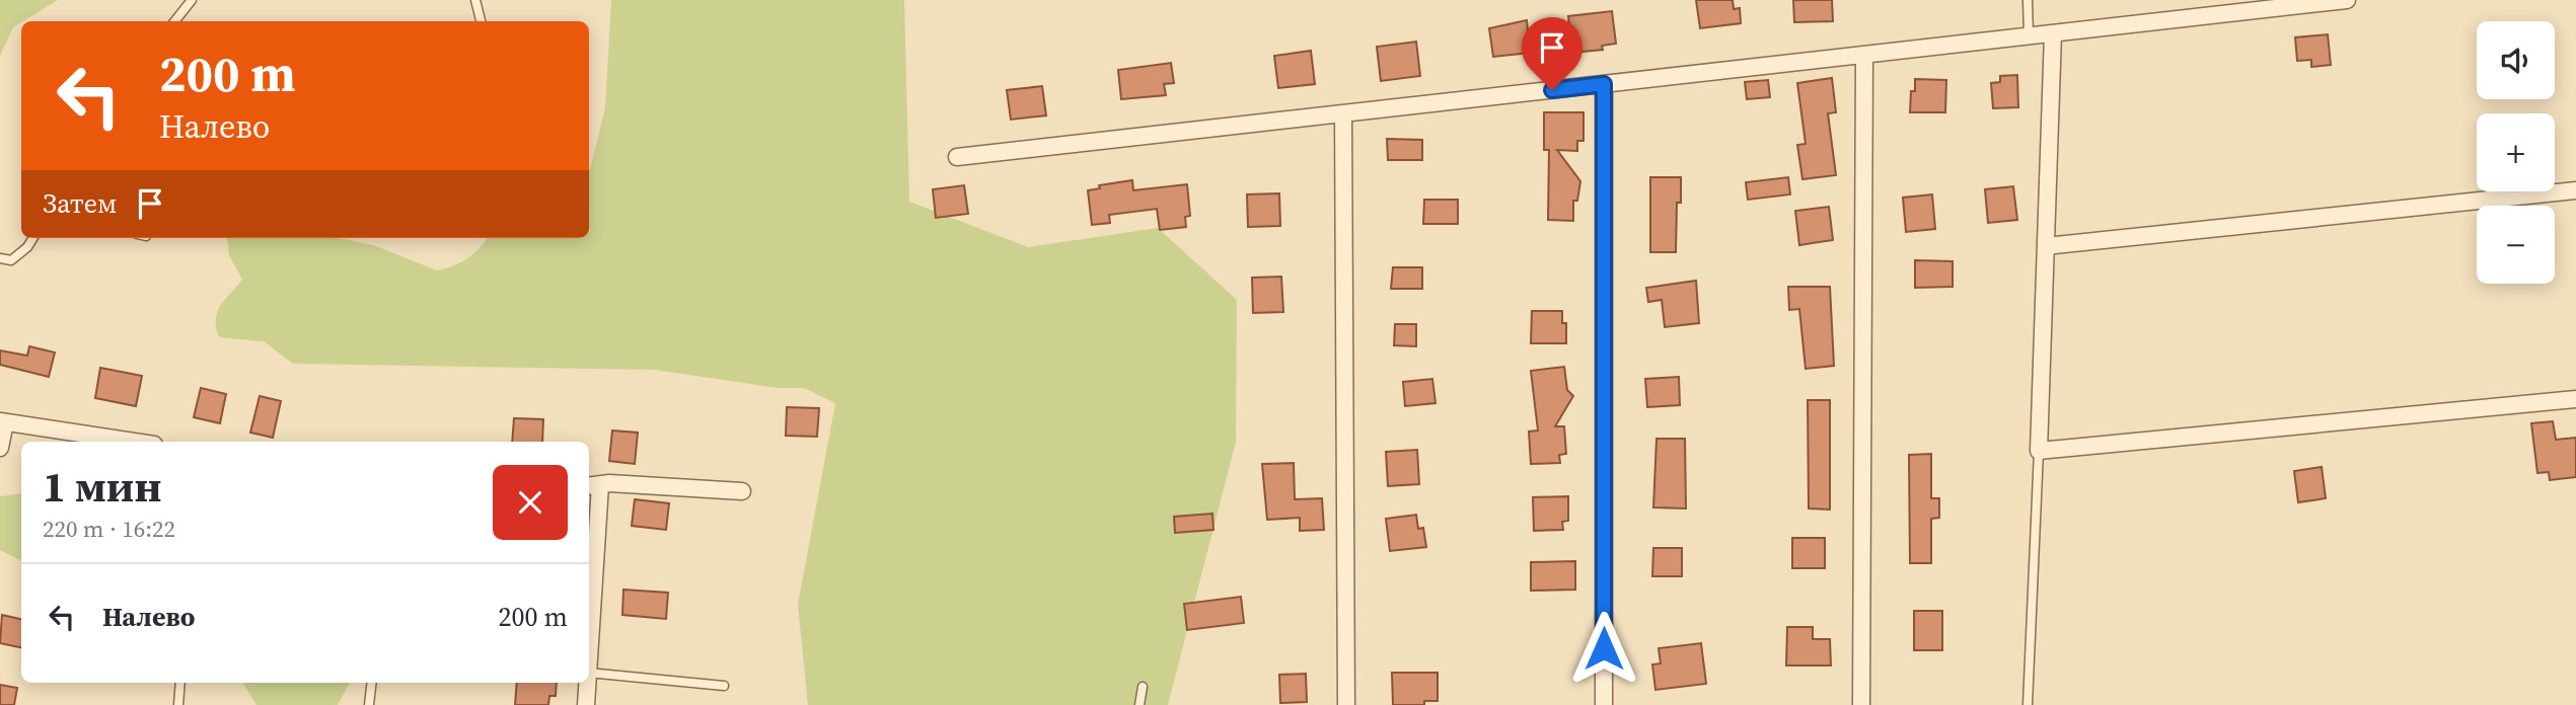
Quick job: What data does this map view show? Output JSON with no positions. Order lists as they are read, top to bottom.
{
  "page": {
    "map_buttons": ["+", "−"],
    "turn": ["200 m", "Налево"],
    "then": "Затем",
    "heading": ["1 мин", "220 m · 16:22"],
    "list": [
      {
        "name": "Налево",
        "value": "200 m"
      }
    ]
  }
}
